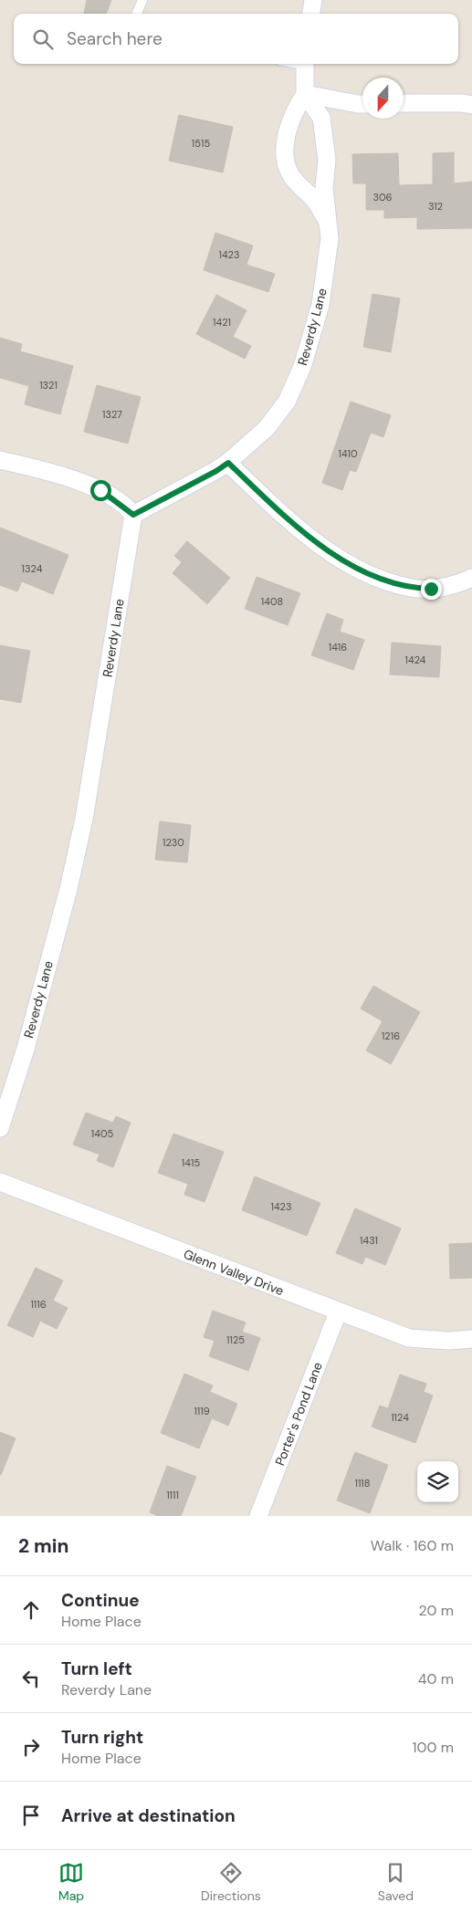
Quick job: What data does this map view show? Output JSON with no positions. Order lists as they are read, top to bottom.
{
  "streets": {
    "street": ["Reverdy Lane", "Glenn Valley Drive", "Porter's Pond Lane"]
  },
  "crossings": [
    ["Glenn Valley Drive", "Porter's Pond Lane"]
  ],
  "house_numbers": [
    "1515",
    "306",
    "312",
    "1423",
    "1421",
    "1321",
    "1327",
    "1410",
    "1324",
    "1408",
    "1416",
    "1424",
    "1230",
    "1216",
    "1405",
    "1415",
    "1423",
    "1431",
    "1116",
    "1125",
    "1119",
    "1124",
    "1118",
    "1111"
  ],
  "north": "bottom",
  "page": {
    "search": "Search here",
    "heading": ["2 min", "Walk · 160 m"],
    "list": [
      ["Continue", "Home Place", "20 m"],
      ["Turn left", "Reverdy Lane", "40 m"],
      ["Turn right", "Home Place", "100 m"],
      "Arrive at destination"
    ],
    "nav": ["Map", "Directions", "Saved"]
  }
}
